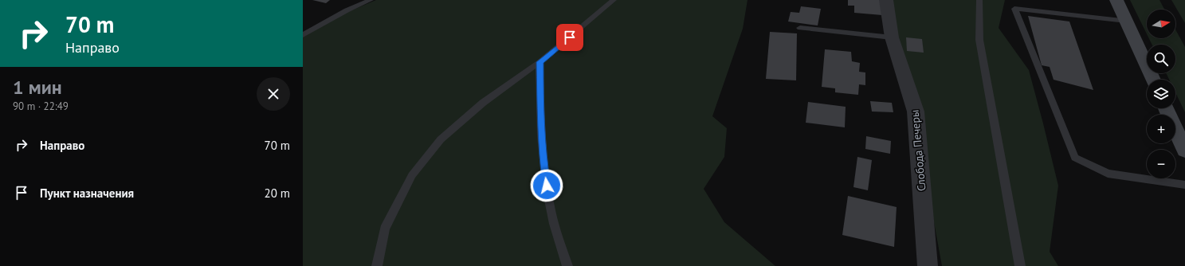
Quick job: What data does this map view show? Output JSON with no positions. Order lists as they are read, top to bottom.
{
  "streets": {
    "street": ["Слобода Печеры"]
  },
  "north": "right",
  "page": {
    "turn": ["70 m", "Направо"],
    "map_buttons": ["+", "−"],
    "heading": ["1 мин", "90 m · 22:49"],
    "list": [
      {
        "name": "Направо",
        "value": "70 m"
      },
      {
        "name": "Пункт назначения",
        "value": "20 m"
      }
    ]
  }
}
